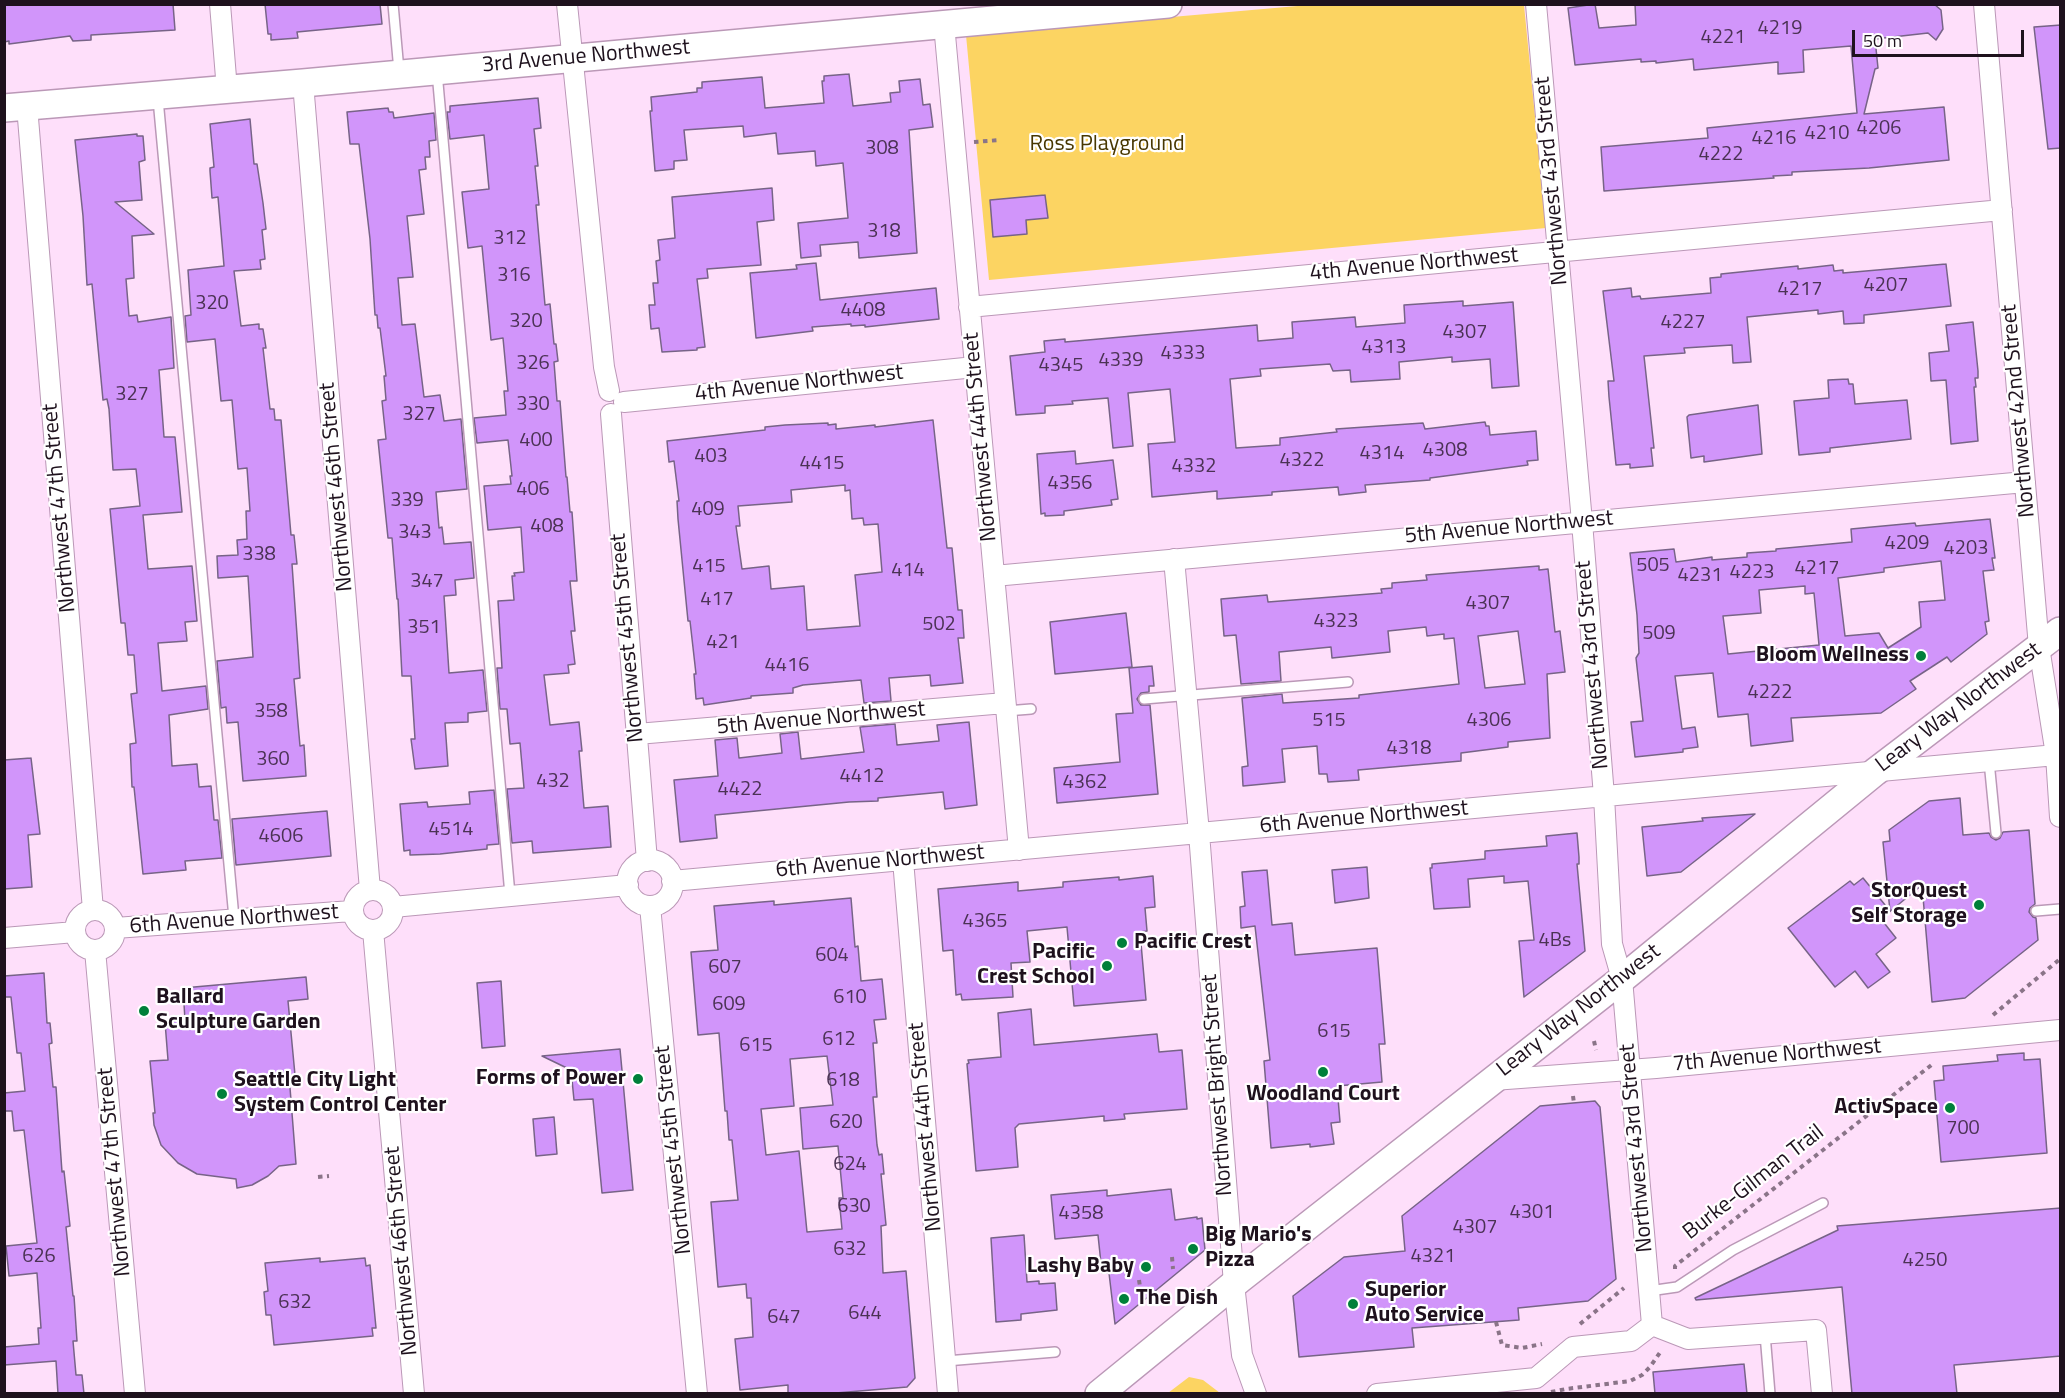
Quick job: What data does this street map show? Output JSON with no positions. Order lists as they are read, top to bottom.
{
  "streets": {
    "main road": ["3rd Avenue Northwest", "Leary Way Northwest"],
    "street": [
      "Northwest 43rd Street",
      "4th Avenue Northwest",
      "Northwest 42nd Street",
      "Northwest 44th Street",
      "Northwest 46th Street",
      "Northwest 47th Street",
      "5th Avenue Northwest",
      "Northwest 45th Street",
      "6th Avenue Northwest",
      "7th Avenue Northwest",
      "Northwest Bright Street"
    ],
    "path": ["Burke-Gilman Trail"]
  },
  "crossings": [
    ["3rd Avenue Northwest", "Northwest 44th Street"],
    ["3rd Avenue Northwest", "Northwest 46th Street"],
    ["3rd Avenue Northwest", "Northwest 47th Street"],
    ["3rd Avenue Northwest", "Northwest 45th Street"],
    ["Northwest 43rd Street", "4th Avenue Northwest"],
    ["Northwest 43rd Street", "5th Avenue Northwest"],
    ["Northwest 43rd Street", "Leary Way Northwest"],
    ["Northwest 43rd Street", "6th Avenue Northwest"],
    ["Northwest 43rd Street", "7th Avenue Northwest"],
    ["4th Avenue Northwest", "Northwest 42nd Street"],
    ["4th Avenue Northwest", "Northwest 44th Street"],
    ["4th Avenue Northwest", "Northwest 45th Street"],
    ["Northwest 42nd Street", "5th Avenue Northwest"],
    ["Northwest 42nd Street", "Leary Way Northwest"],
    ["Northwest 42nd Street", "6th Avenue Northwest"],
    ["Northwest 44th Street", "5th Avenue Northwest"],
    ["Northwest 44th Street", "6th Avenue Northwest"],
    ["Northwest 46th Street", "6th Avenue Northwest"],
    ["Northwest 47th Street", "6th Avenue Northwest"],
    ["5th Avenue Northwest", "Northwest 45th Street"],
    ["5th Avenue Northwest", "Northwest Bright Street"],
    ["Northwest 45th Street", "6th Avenue Northwest"],
    ["Leary Way Northwest", "6th Avenue Northwest"],
    ["Leary Way Northwest", "7th Avenue Northwest"],
    ["Leary Way Northwest", "Northwest Bright Street"],
    ["6th Avenue Northwest", "Northwest Bright Street"]
  ],
  "parks": ["Ross Playground"],
  "places": [
    "Bloom Wellness",
    "StorQuest Self Storage",
    "Pacific Crest",
    "Pacific Crest School",
    "Ballard Sculpture Garden",
    "Woodland Court",
    "Forms of Power",
    "Seattle City Light System Control Center",
    "ActivSpace",
    "Big Mario's Pizza",
    "Lashy Baby",
    "The Dish",
    "Superior Auto Service"
  ],
  "house_numbers": [
    "4219",
    "4221",
    "4206",
    "4210",
    "4216",
    "308",
    "4222",
    "318",
    "312",
    "316",
    "4207",
    "4217",
    "320",
    "4408",
    "320",
    "4227",
    "4307",
    "4313",
    "4333",
    "4339",
    "326",
    "4345",
    "327",
    "330",
    "327",
    "400",
    "4308",
    "4314",
    "403",
    "4322",
    "4415",
    "4332",
    "4356",
    "406",
    "339",
    "409",
    "408",
    "343",
    "4209",
    "4203",
    "338",
    "505",
    "415",
    "4217",
    "414",
    "4223",
    "4231",
    "347",
    "417",
    "4307",
    "4323",
    "502",
    "351",
    "509",
    "421",
    "4416",
    "4222",
    "358",
    "515",
    "4306",
    "4318",
    "360",
    "4412",
    "432",
    "4362",
    "4422",
    "4514",
    "4606",
    "4365",
    "4Bs",
    "604",
    "607",
    "610",
    "609",
    "615",
    "612",
    "615",
    "618",
    "620",
    "700",
    "624",
    "630",
    "4301",
    "4358",
    "4307",
    "632",
    "626",
    "4321",
    "4250",
    "632",
    "644",
    "647"
  ],
  "scale_bar": "50 m"
}
